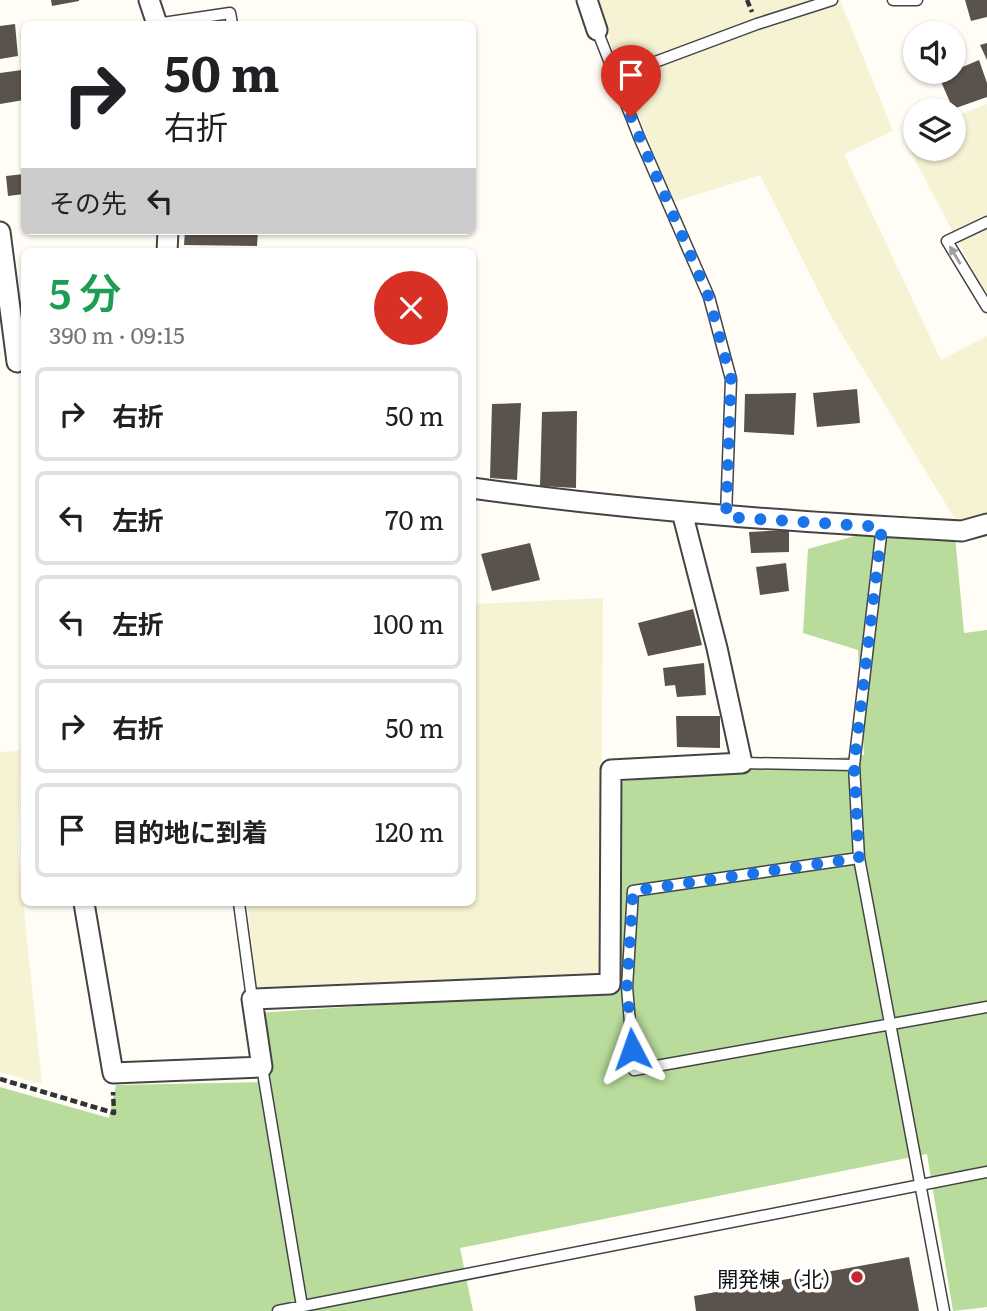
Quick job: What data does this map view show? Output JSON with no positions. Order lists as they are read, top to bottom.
{
  "places": ["開発棟（北）"],
  "page": {
    "turn": ["50 m", "右折"],
    "then": "その先",
    "heading": ["5 分", "390 m · 09:15"],
    "list": [
      {
        "name": "右折",
        "value": "50 m"
      },
      {
        "name": "左折",
        "value": "70 m"
      },
      {
        "name": "左折",
        "value": "100 m"
      },
      {
        "name": "右折",
        "value": "50 m"
      },
      {
        "name": "目的地に到着",
        "value": "120 m"
      }
    ]
  }
}
